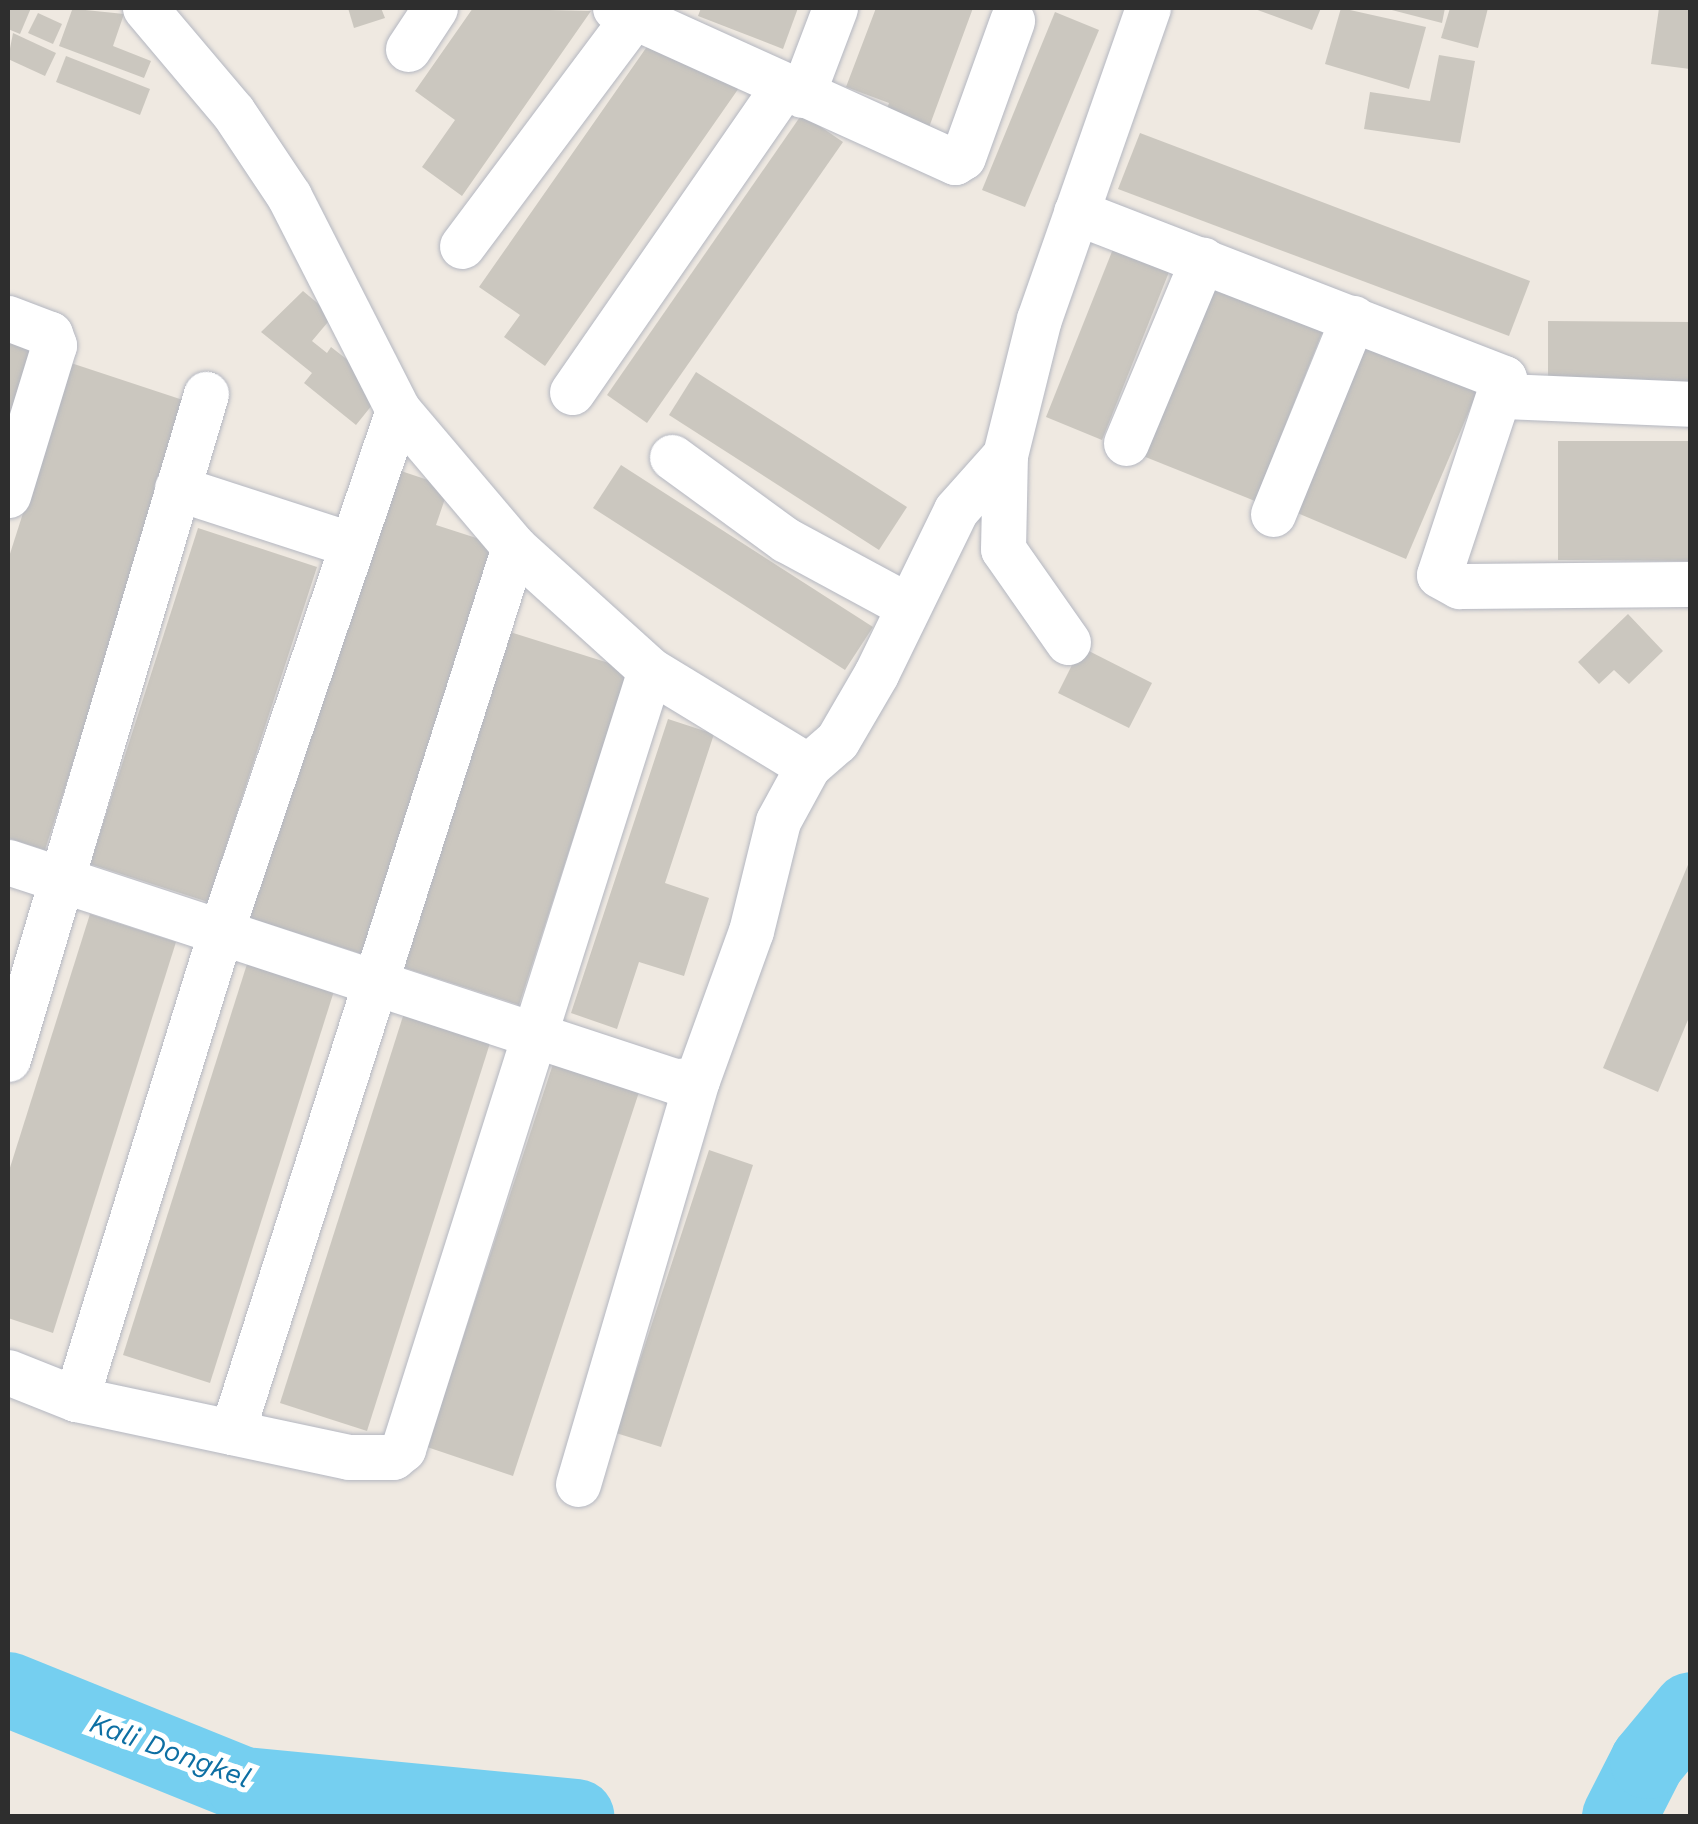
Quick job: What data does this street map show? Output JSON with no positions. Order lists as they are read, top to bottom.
{
  "water": ["Kali Dongkel"]
}
